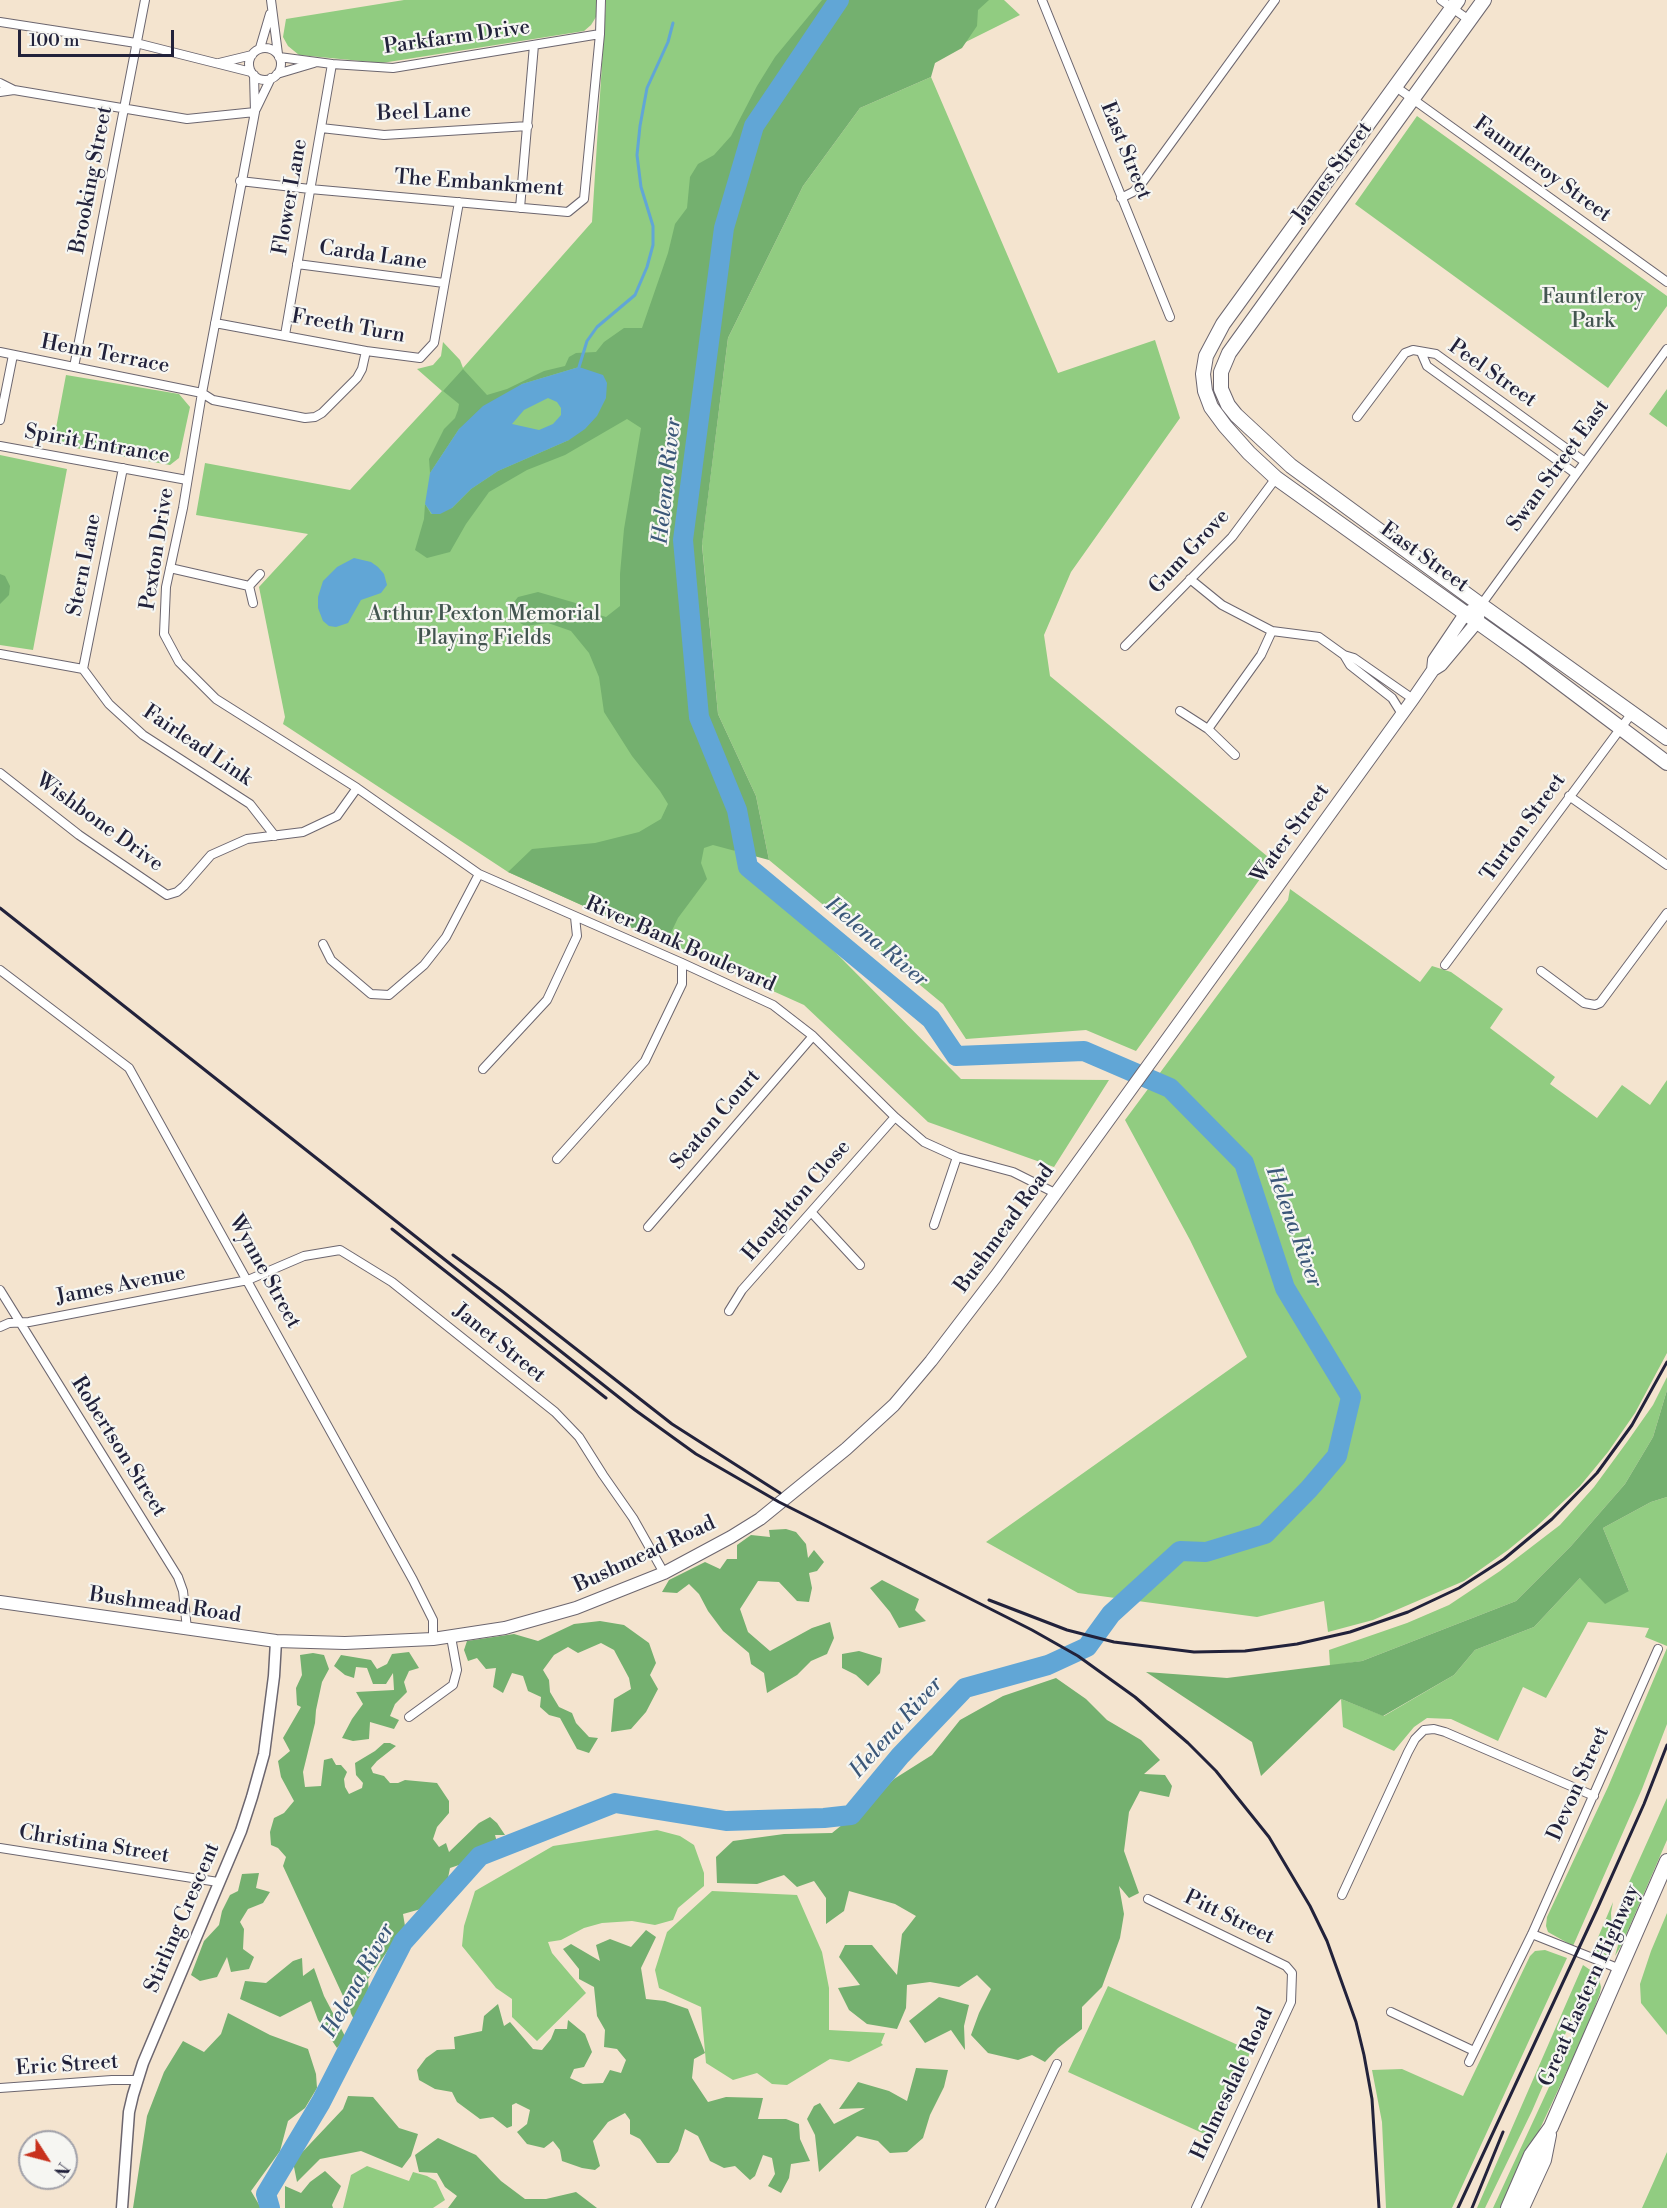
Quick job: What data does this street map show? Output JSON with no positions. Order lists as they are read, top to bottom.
{
  "streets": {
    "highway": ["East Street", "James Street", "Great Eastern Highway"],
    "main road": ["Water Street", "Bushmead Road"],
    "street": [
      "Parkfarm Drive",
      "Beel Lane",
      "Fauntleroy Street",
      "Brooking Street",
      "The Embankment",
      "Flower Lane",
      "Carda Lane",
      "Freeth Turn",
      "Henn Terrace",
      "Peel Street",
      "Spirit Entrance",
      "Swan Street East",
      "Pexton Drive",
      "Gum Grove",
      "Stern Lane",
      "Fairlead Link",
      "Wishbone Drive",
      "Turton Street",
      "River Bank Boulevard",
      "Seaton Court",
      "Houghton Close",
      "Wynne Street",
      "James Avenue",
      "Janet Street",
      "Robertson Street",
      "Devon Street",
      "Christina Street",
      "Stirling Crescent",
      "Pitt Street",
      "Eric Street",
      "Holmesdale Road"
    ]
  },
  "crossings": [
    ["Parkfarm Drive", "Brooking Street"],
    ["Parkfarm Drive", "The Embankment"],
    ["Parkfarm Drive", "Flower Lane"],
    ["Parkfarm Drive", "Pexton Drive"],
    ["Beel Lane", "Flower Lane"],
    ["East Street", "James Street"],
    ["East Street", "Swan Street East"],
    ["East Street", "Gum Grove"],
    ["East Street", "Turton Street"],
    ["East Street", "Water Street"],
    ["Fauntleroy Street", "James Street"],
    ["Brooking Street", "Henn Terrace"],
    ["The Embankment", "Flower Lane"],
    ["The Embankment", "Freeth Turn"],
    ["The Embankment", "Pexton Drive"],
    ["Flower Lane", "Carda Lane"],
    ["Flower Lane", "Freeth Turn"],
    ["Carda Lane", "Freeth Turn"],
    ["Freeth Turn", "Henn Terrace"],
    ["Freeth Turn", "Pexton Drive"],
    ["Henn Terrace", "Pexton Drive"],
    ["Peel Street", "Swan Street East"],
    ["Spirit Entrance", "Pexton Drive"],
    ["Spirit Entrance", "Stern Lane"],
    ["Swan Street East", "Water Street"],
    ["Pexton Drive", "Wishbone Drive"],
    ["Pexton Drive", "River Bank Boulevard"],
    ["Stern Lane", "Fairlead Link"],
    ["Fairlead Link", "Wishbone Drive"],
    ["Water Street", "Bushmead Road"],
    ["River Bank Boulevard", "Seaton Court"],
    ["River Bank Boulevard", "Houghton Close"],
    ["River Bank Boulevard", "Bushmead Road"],
    ["Bushmead Road", "Wynne Street"],
    ["Bushmead Road", "Janet Street"],
    ["Bushmead Road", "Robertson Street"],
    ["Bushmead Road", "Stirling Crescent"],
    ["Wynne Street", "James Avenue"],
    ["Wynne Street", "Janet Street"],
    ["James Avenue", "Janet Street"],
    ["James Avenue", "Robertson Street"],
    ["Christina Street", "Stirling Crescent"],
    ["Stirling Crescent", "Eric Street"],
    ["Pitt Street", "Holmesdale Road"]
  ],
  "water": ["Helena River"],
  "parks": ["Fauntleroy Park", "Arthur Pexton Memorial Playing Fields"],
  "scale_bar": "100 m",
  "north": "bottom right"
}
